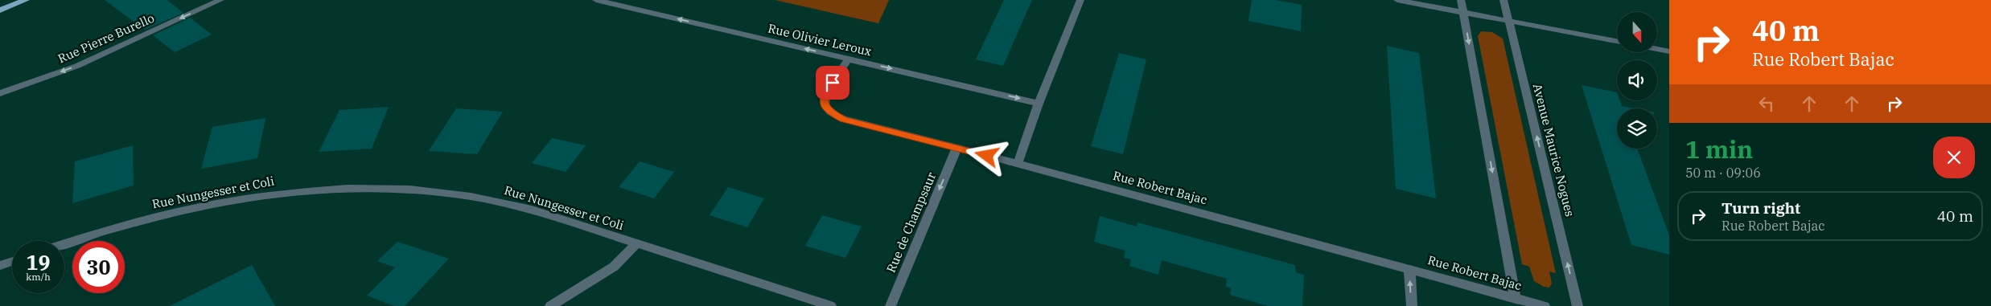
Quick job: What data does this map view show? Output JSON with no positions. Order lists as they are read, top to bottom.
{
  "streets": {
    "street": [
      "Rue Pierre Burello",
      "Rue Olivier Leroux",
      "Avenue Maurice Nogues",
      "Rue Robert Bajac",
      "Rue Nungesser et Coli",
      "Rue de Champsaur"
    ]
  },
  "crossings": [
    ["Rue Olivier Leroux", "Rue Robert Bajac"],
    ["Rue Robert Bajac", "Rue de Champsaur"]
  ],
  "one_way": ["Rue Pierre Burello", "Rue de Champsaur"],
  "north": "bottom",
  "page": {
    "turn": ["40 m", "Rue Robert Bajac"],
    "heading": ["1 min", "50 m · 09:06"],
    "list": [
      {
        "name": "Turn right",
        "note": "Rue Robert Bajac",
        "value": "40 m"
      }
    ],
    "speed": "19 km/h",
    "limit": "30"
  }
}
